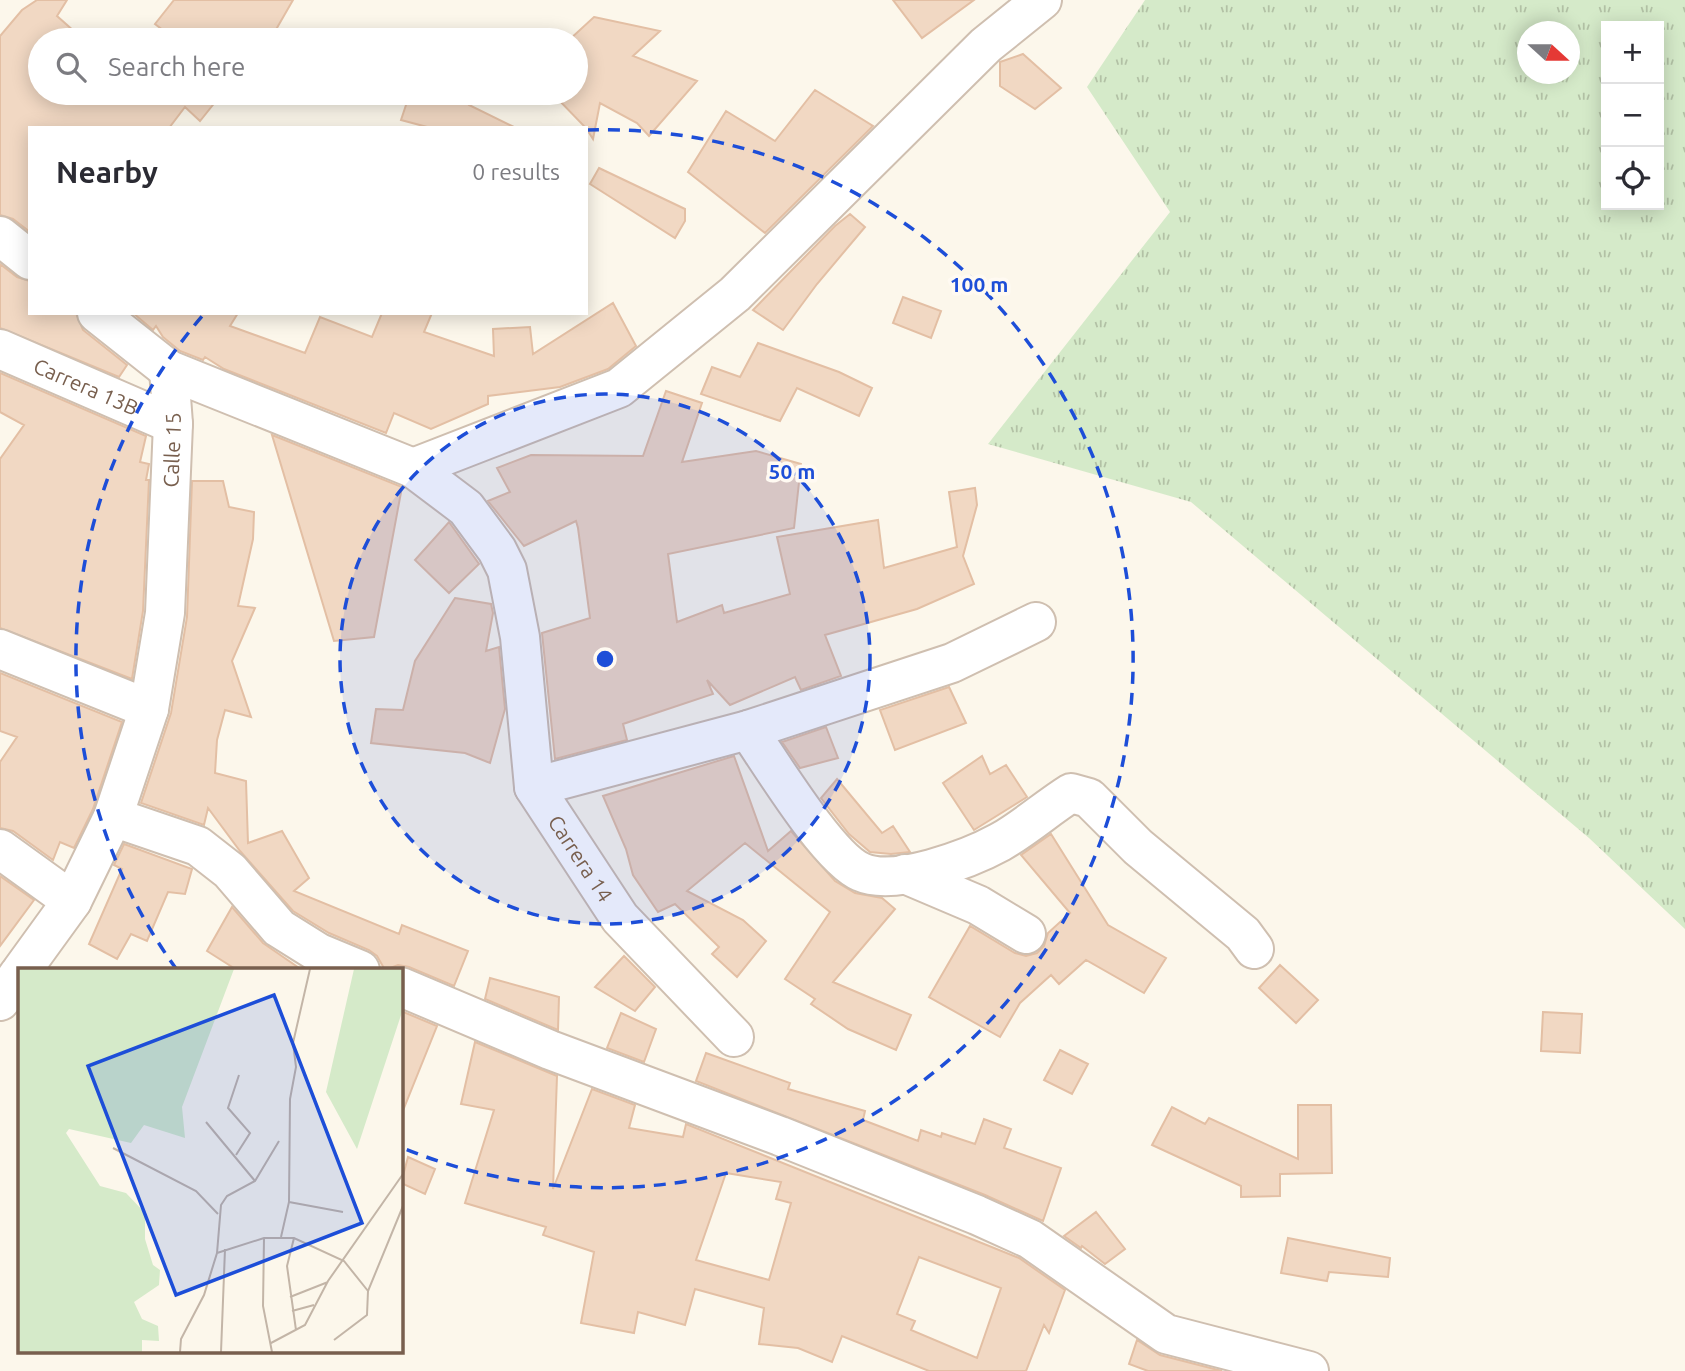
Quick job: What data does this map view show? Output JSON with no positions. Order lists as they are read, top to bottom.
{
  "streets": {
    "street": ["Carrera 13B", "Calle 15", "Carrera 14"]
  },
  "crossings": [
    ["Carrera 13B", "Calle 15"]
  ],
  "north": "right",
  "page": {
    "map_buttons": ["+", "−"],
    "search": "Search here",
    "heading": ["Nearby", "0 results"]
  },
  "rings": ["100 m", "50 m"]
}
